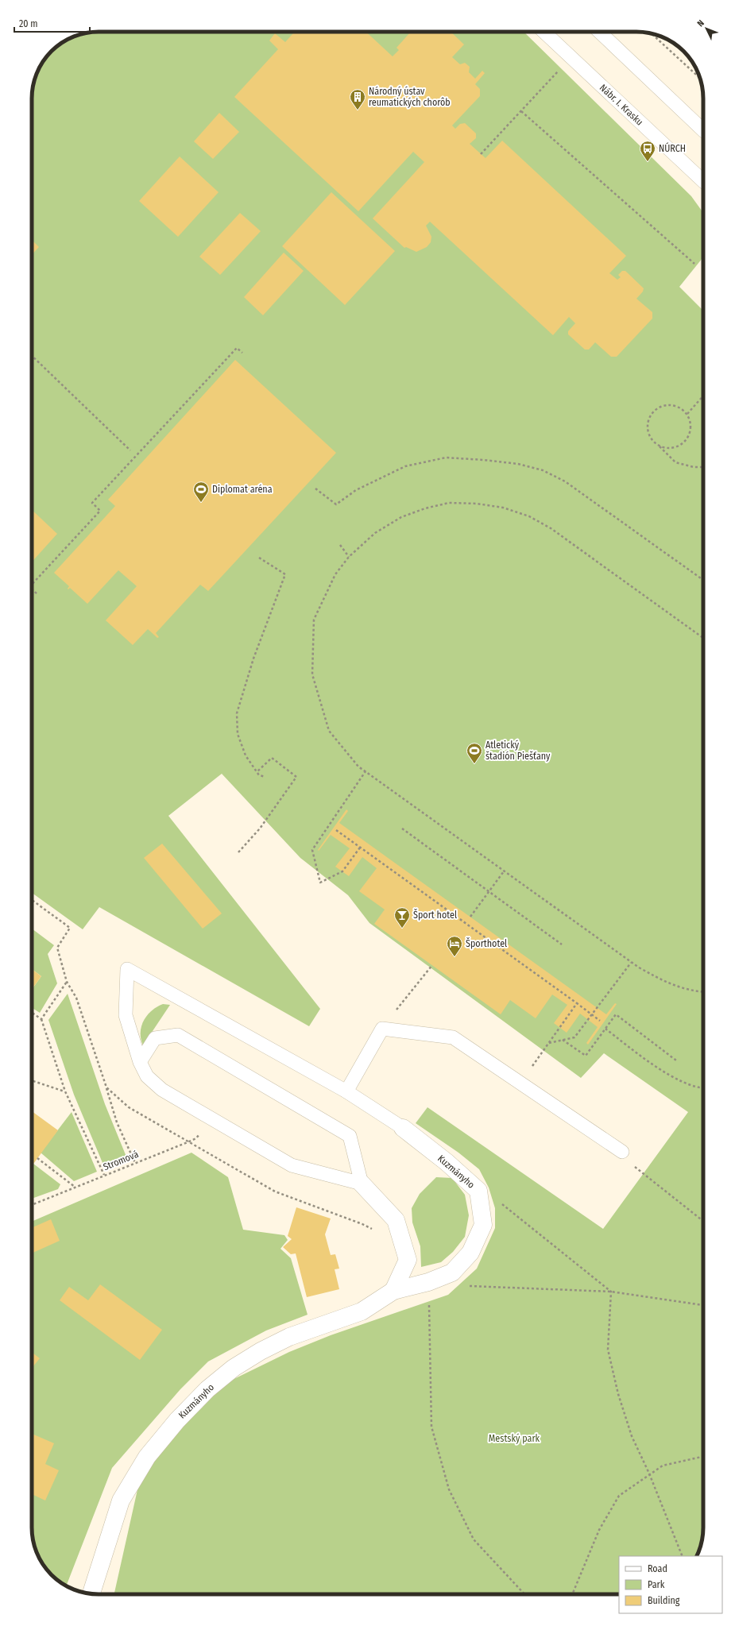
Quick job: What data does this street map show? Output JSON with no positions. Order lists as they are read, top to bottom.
{
  "streets": {
    "street": ["Kuzmányho"],
    "lane": ["Nábr. I. Krasku"],
    "path": ["Stromová"]
  },
  "parks": ["Mestský park"],
  "places": {
    "building": ["Národný ústav reumatických chorôb"],
    "bus stop": ["NÚRCH"],
    "sports": ["Diplomat aréna", "Atletický štadión Piešťany"],
    "bar": ["Šport hotel"],
    "hotel": ["Športhotel"]
  },
  "legend": ["Road", "Park", "Building"],
  "scale_bar": "20 m",
  "north": "top left"
}
